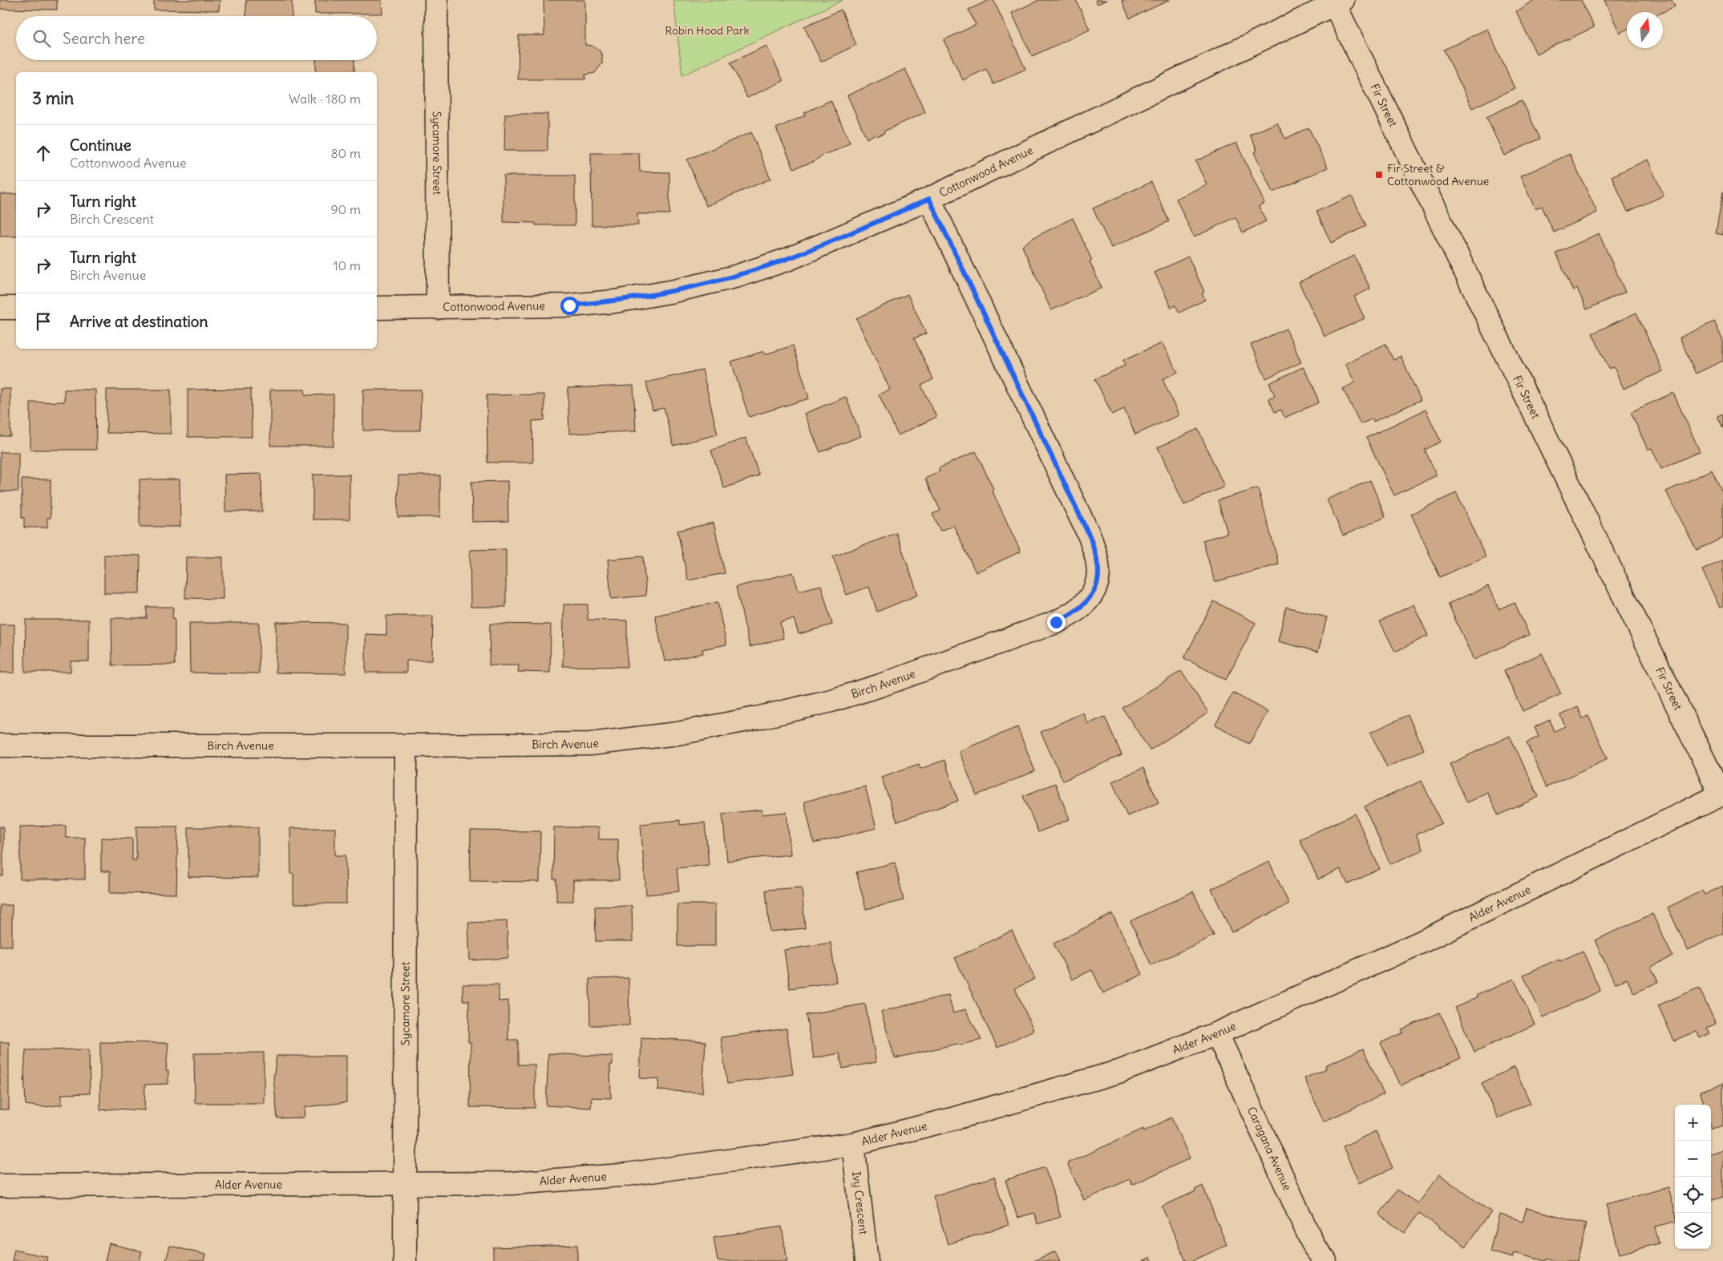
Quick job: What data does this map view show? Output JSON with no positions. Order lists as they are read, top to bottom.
{
  "streets": {
    "street": [
      "Fir Street",
      "Sycamore Street",
      "Cottonwood Avenue",
      "Birch Avenue",
      "Alder Avenue",
      "Caragana Avenue",
      "Ivy Crescent"
    ]
  },
  "crossings": [
    ["Fir Street", "Cottonwood Avenue"],
    ["Fir Street", "Alder Avenue"],
    ["Sycamore Street", "Cottonwood Avenue"],
    ["Sycamore Street", "Birch Avenue"],
    ["Sycamore Street", "Alder Avenue"],
    ["Cottonwood Avenue", "Birch Avenue"],
    ["Alder Avenue", "Caragana Avenue"],
    ["Alder Avenue", "Ivy Crescent"]
  ],
  "parks": ["Robin Hood Park"],
  "places": {
    "transit": ["Fir Street & Cottonwood Avenue"]
  },
  "north": "top",
  "page": {
    "search": "Search here",
    "heading": ["3 min", "Walk · 180 m"],
    "list": [
      ["Continue", "Cottonwood Avenue", "80 m"],
      ["Turn right", "Birch Crescent", "90 m"],
      ["Turn right", "Birch Avenue", "10 m"],
      "Arrive at destination"
    ],
    "map_buttons": ["+", "−"]
  }
}
